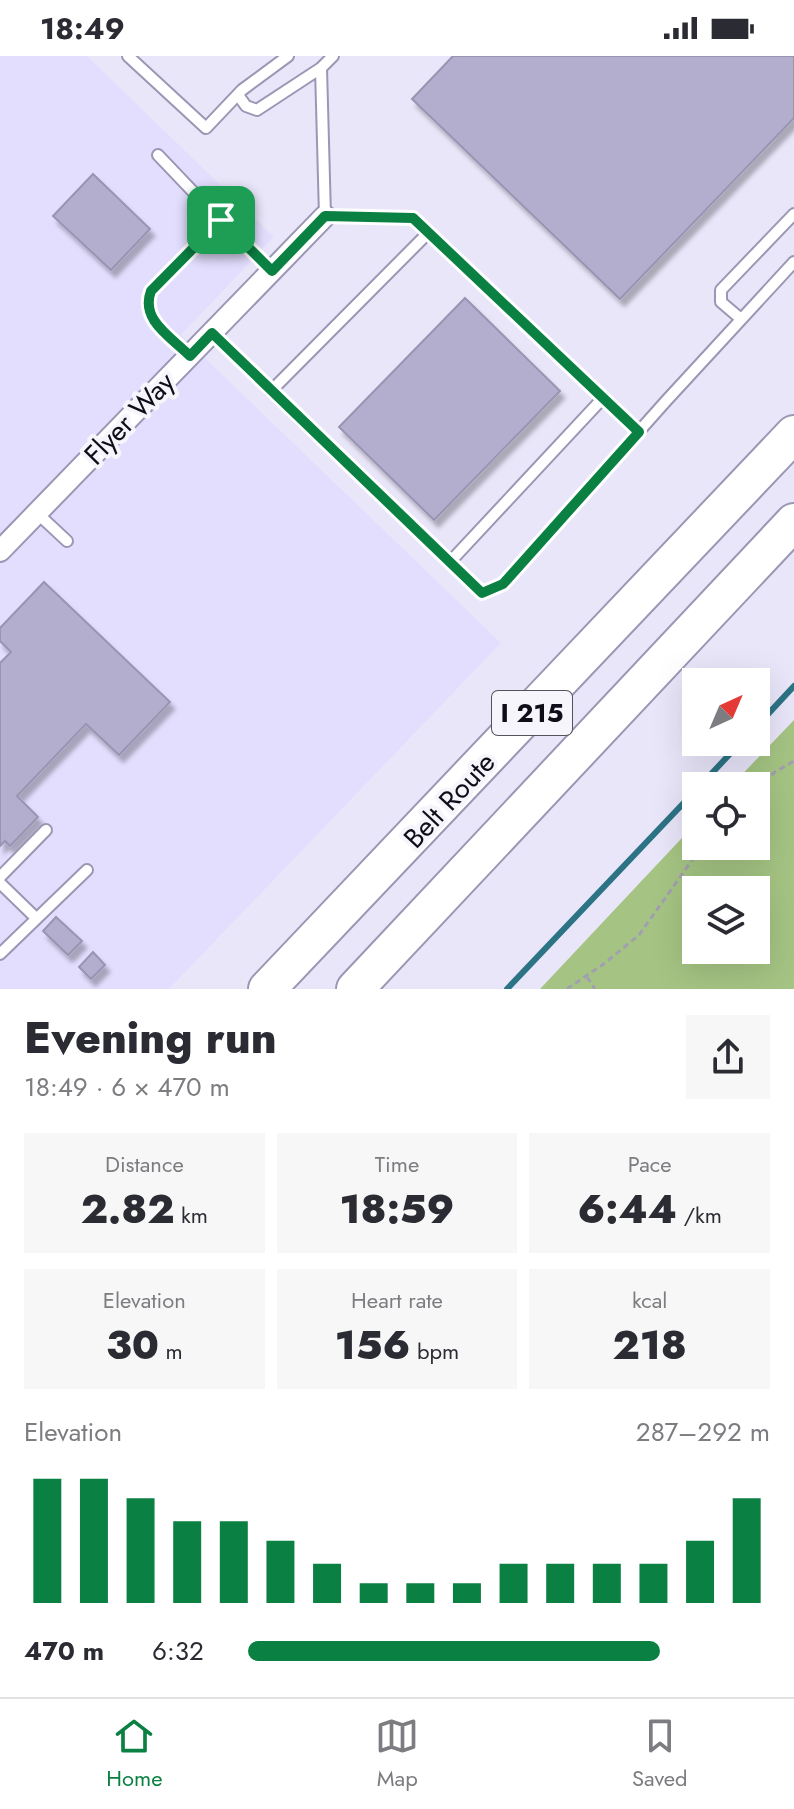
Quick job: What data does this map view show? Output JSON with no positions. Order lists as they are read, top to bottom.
{
  "streets": {
    "highway": ["I 215", "Belt Route"],
    "street": ["Flyer Way"]
  },
  "north": "top right",
  "page": {
    "status": "18:49",
    "heading": ["Evening run", "18:49 · 6 × 470 m"],
    "stats": [
      ["Distance", "2.82 km"],
      ["Time", "18:59"],
      ["Pace", "6:44 /km"],
      ["Elevation", "30 m"],
      ["Heart rate", "156 bpm"],
      ["kcal", "218"]
    ],
    "chart": ["Elevation", "287–292 m"],
    "list": [
      {
        "name": "470 m",
        "note": "6:32"
      }
    ],
    "tabs": ["Home", "Map", "Saved"]
  }
}
